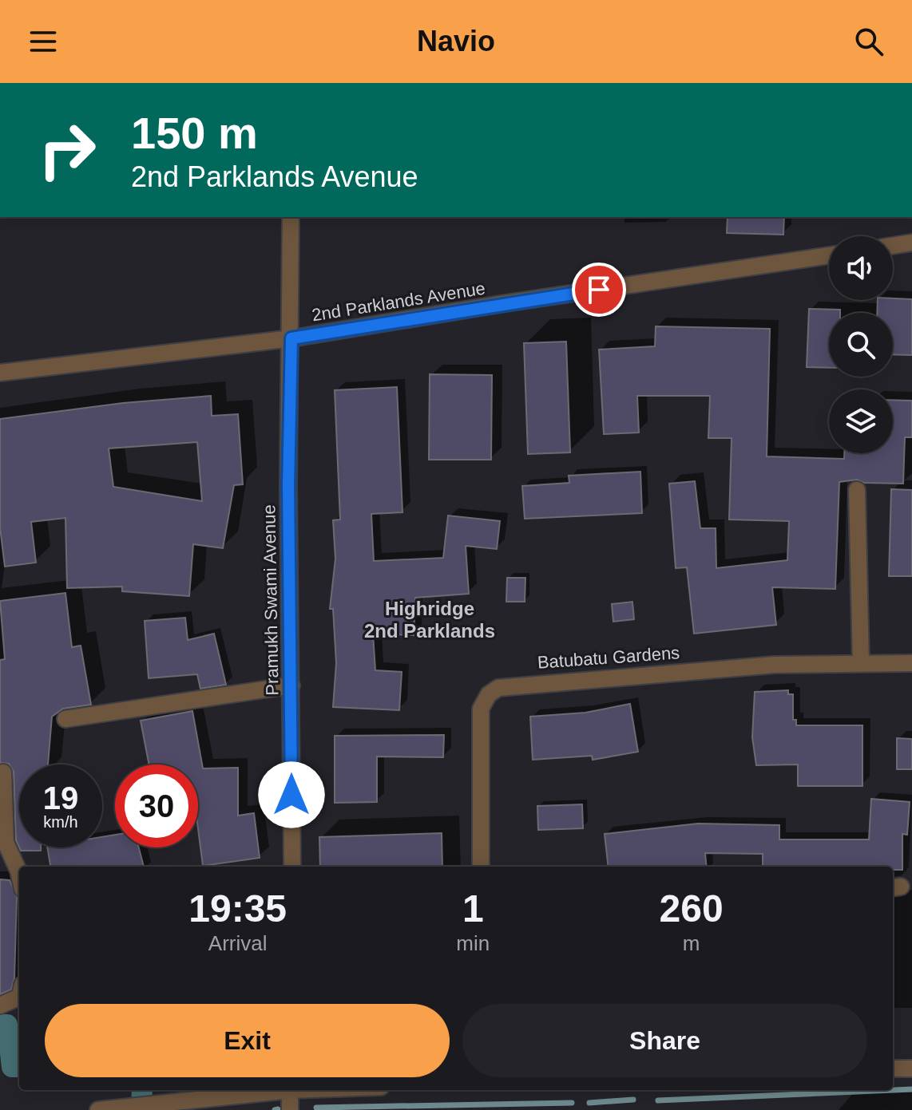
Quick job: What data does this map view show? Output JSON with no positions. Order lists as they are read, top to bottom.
{
  "streets": {
    "street": ["2nd Parklands Avenue", "Pramukh Swami Avenue", "Batubatu Gardens"]
  },
  "crossings": [
    ["2nd Parklands Avenue", "Pramukh Swami Avenue"]
  ],
  "districts": ["Highridge 2nd Parklands"],
  "page": {
    "header": "Navio",
    "turn": ["150 m", "2nd Parklands Avenue"],
    "speed": "19 km/h",
    "limit": "30",
    "eta": [
      "19:35",
      "Arrival",
      "1",
      "min",
      "260",
      "m"
    ],
    "buttons": ["Exit", "Share"]
  }
}
